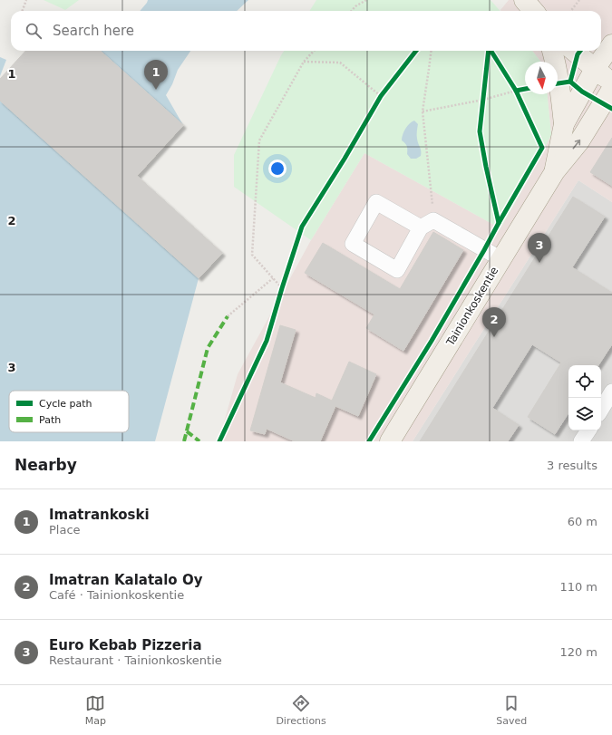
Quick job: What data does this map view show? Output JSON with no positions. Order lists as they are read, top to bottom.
{
  "streets": {
    "main road": ["Tainionkoskentie"]
  },
  "legend": ["Cycle path", "Path"],
  "north": "bottom",
  "page": {
    "search": "Search here",
    "pins": ["1", "3", "2"],
    "heading": ["Nearby", "3 results"],
    "list": [
      {
        "mark": "1",
        "name": "Imatrankoski",
        "note": "Place",
        "value": "60 m"
      },
      {
        "mark": "2",
        "name": "Imatran Kalatalo Oy",
        "note": "Café · Tainionkoskentie",
        "value": "110 m"
      },
      {
        "mark": "3",
        "name": "Euro Kebab Pizzeria",
        "note": "Restaurant · Tainionkoskentie",
        "value": "120 m"
      }
    ],
    "nav": ["Map", "Directions", "Saved"]
  },
  "grid": {
    "rows": ["1", "2", "3"]
  }
}
